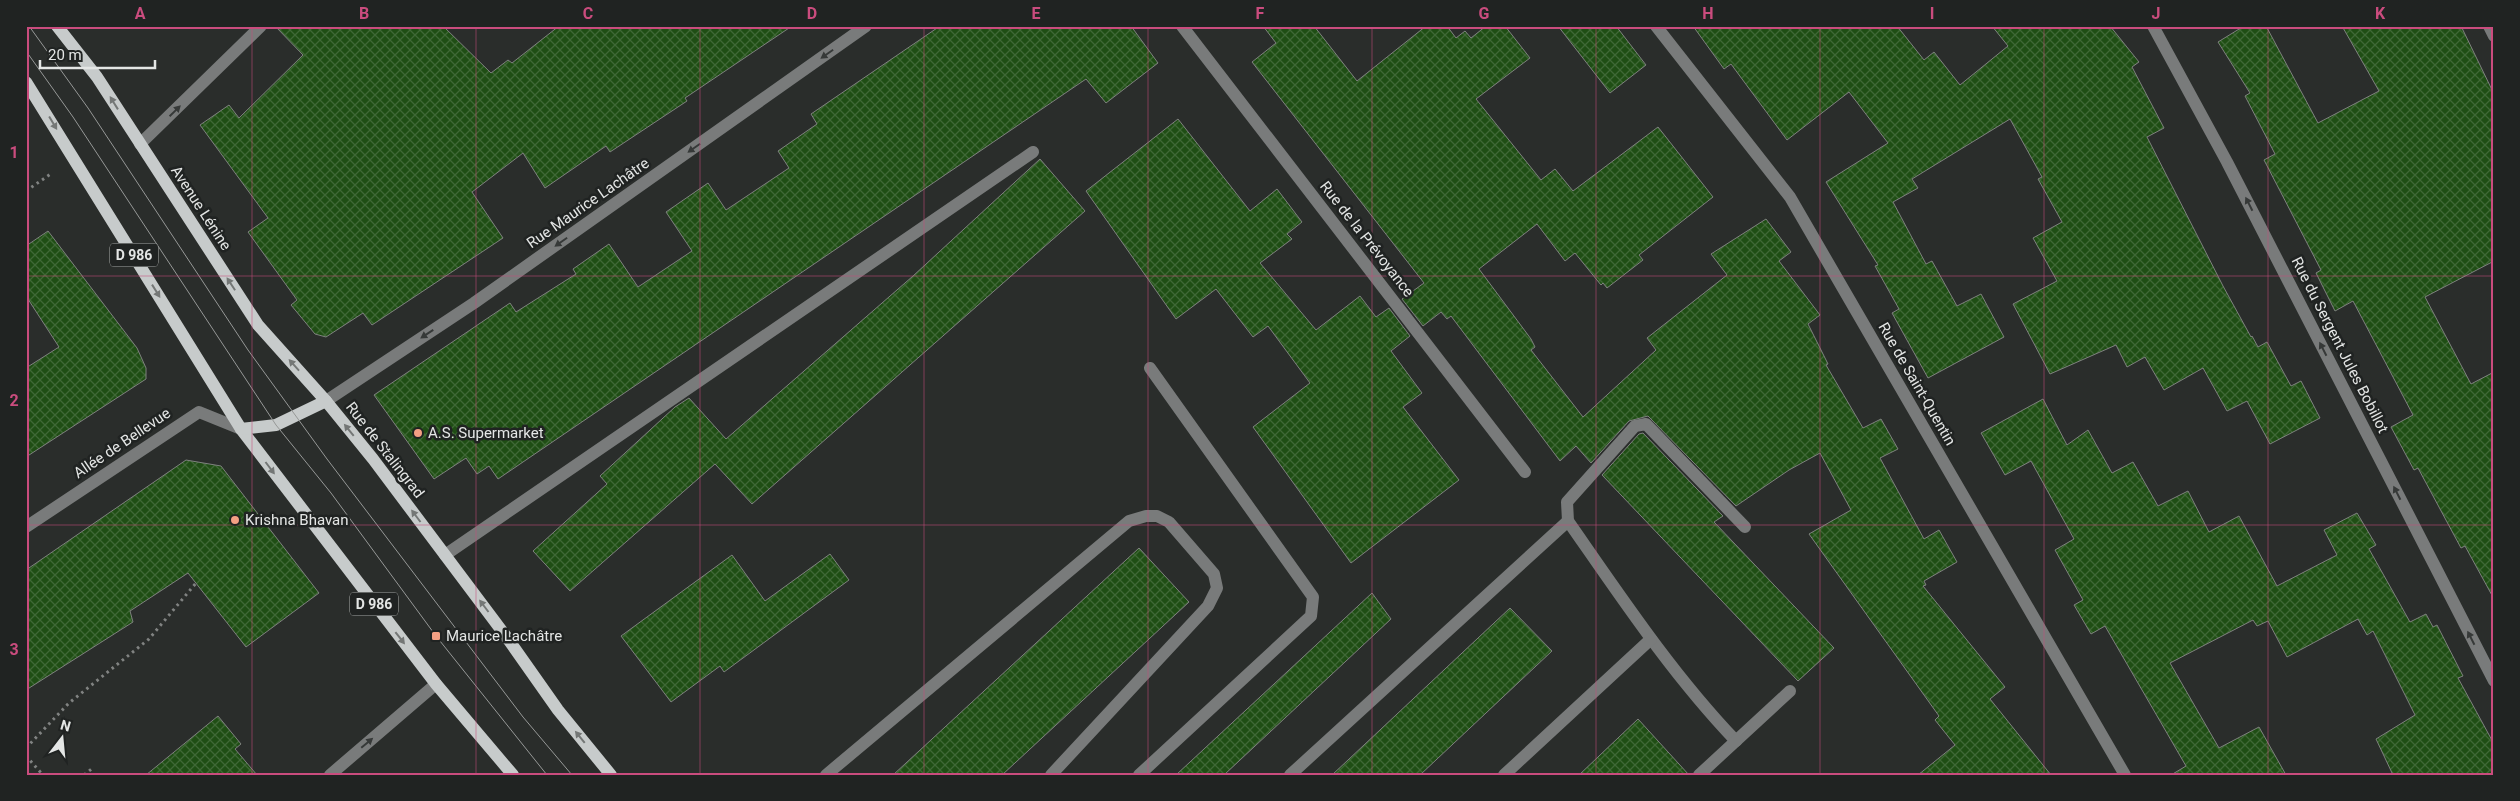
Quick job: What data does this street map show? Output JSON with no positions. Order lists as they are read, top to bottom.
{
  "streets": {
    "main road": ["Avenue Lénine", "D 986", "Rue de Stalingrad"],
    "street": [
      "Rue Maurice Lachâtre",
      "Rue de la Prévoyance",
      "Rue du Sergent Jules Bobillot",
      "Rue de Saint-Quentin",
      "Allée de Bellevue"
    ]
  },
  "crossings": [
    ["Rue Maurice Lachâtre", "Avenue Lénine"],
    ["Rue Maurice Lachâtre", "Rue de Stalingrad"],
    ["Avenue Lénine", "Rue de Stalingrad"],
    ["D 986", "Allée de Bellevue"],
    ["D 986", "Rue de Stalingrad"],
    ["Allée de Bellevue", "Rue de Stalingrad"]
  ],
  "one_way": ["Rue Maurice Lachâtre", "Rue du Sergent Jules Bobillot"],
  "places": {
    "other": ["A.S. Supermarket", "Krishna Bhavan"],
    "transit": ["Maurice Lachâtre"]
  },
  "scale_bar": "20 m",
  "north": "top",
  "grid": {
    "columns": [
      "A",
      "B",
      "C",
      "D",
      "E",
      "F",
      "G",
      "H",
      "I",
      "J",
      "K"
    ],
    "rows": ["1", "2", "3"]
  }
}
